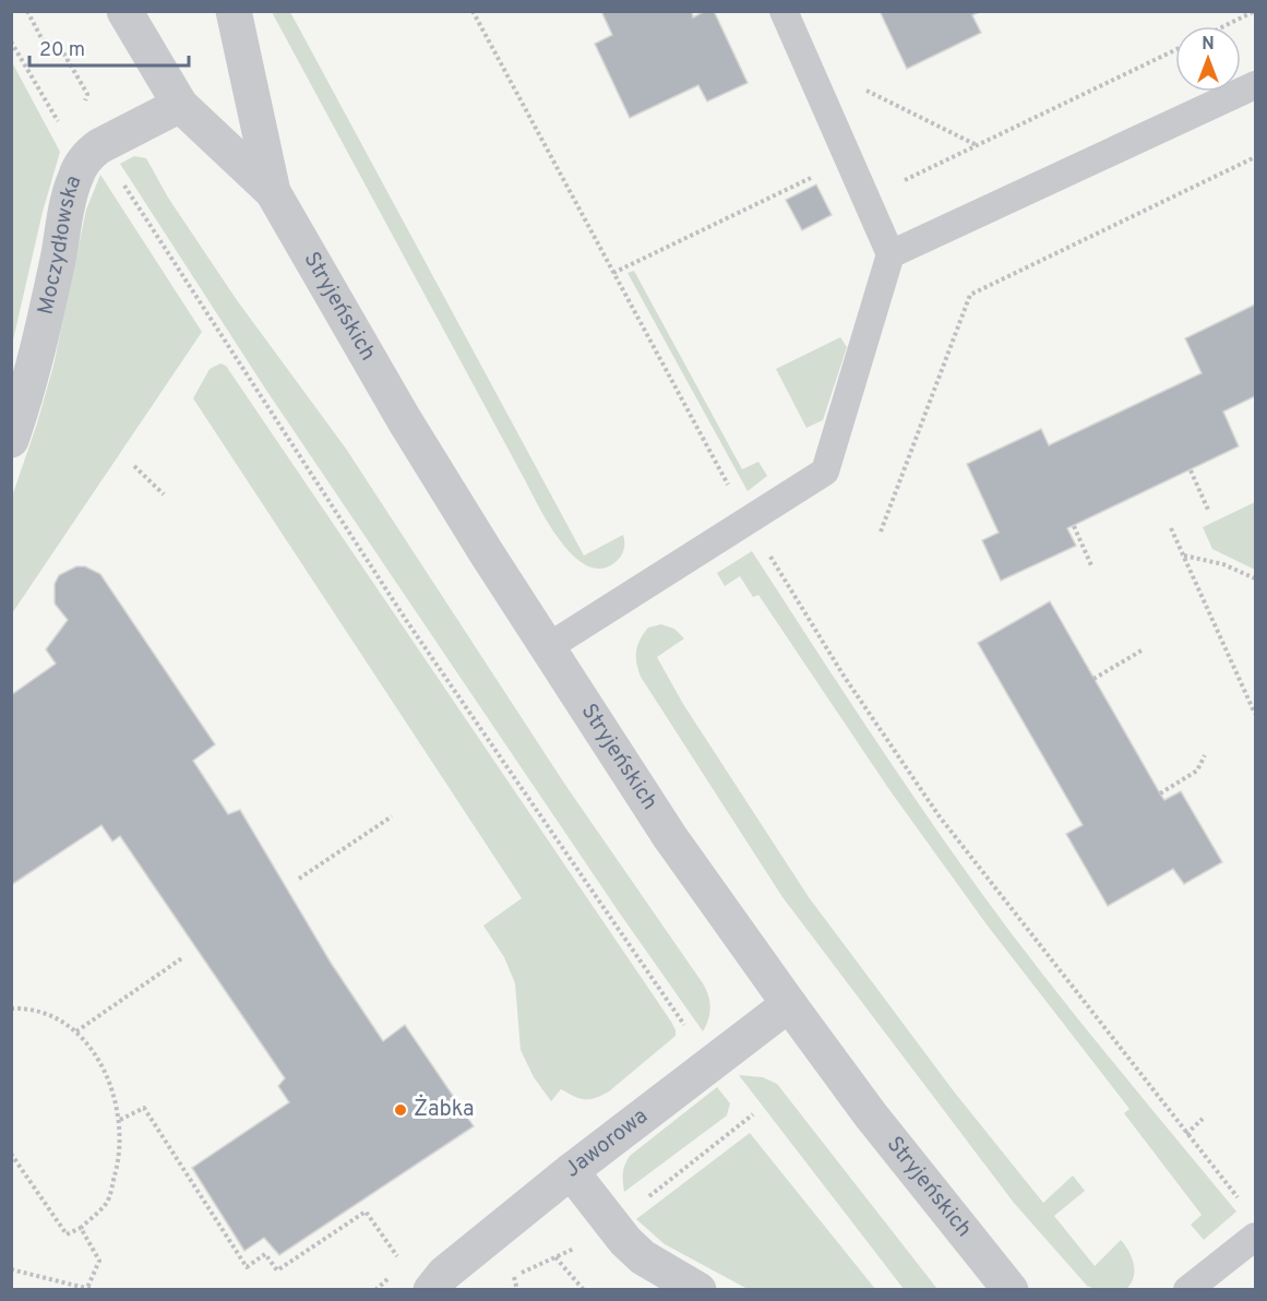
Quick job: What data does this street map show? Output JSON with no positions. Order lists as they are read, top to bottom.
{
  "streets": {
    "street": ["Moczydłowska", "Stryjeńskich", "Jaworowa"]
  },
  "crossings": [
    ["Stryjeńskich", "Jaworowa"]
  ],
  "places": ["Żabka"],
  "scale_bar": "20 m",
  "north": "top"
}
